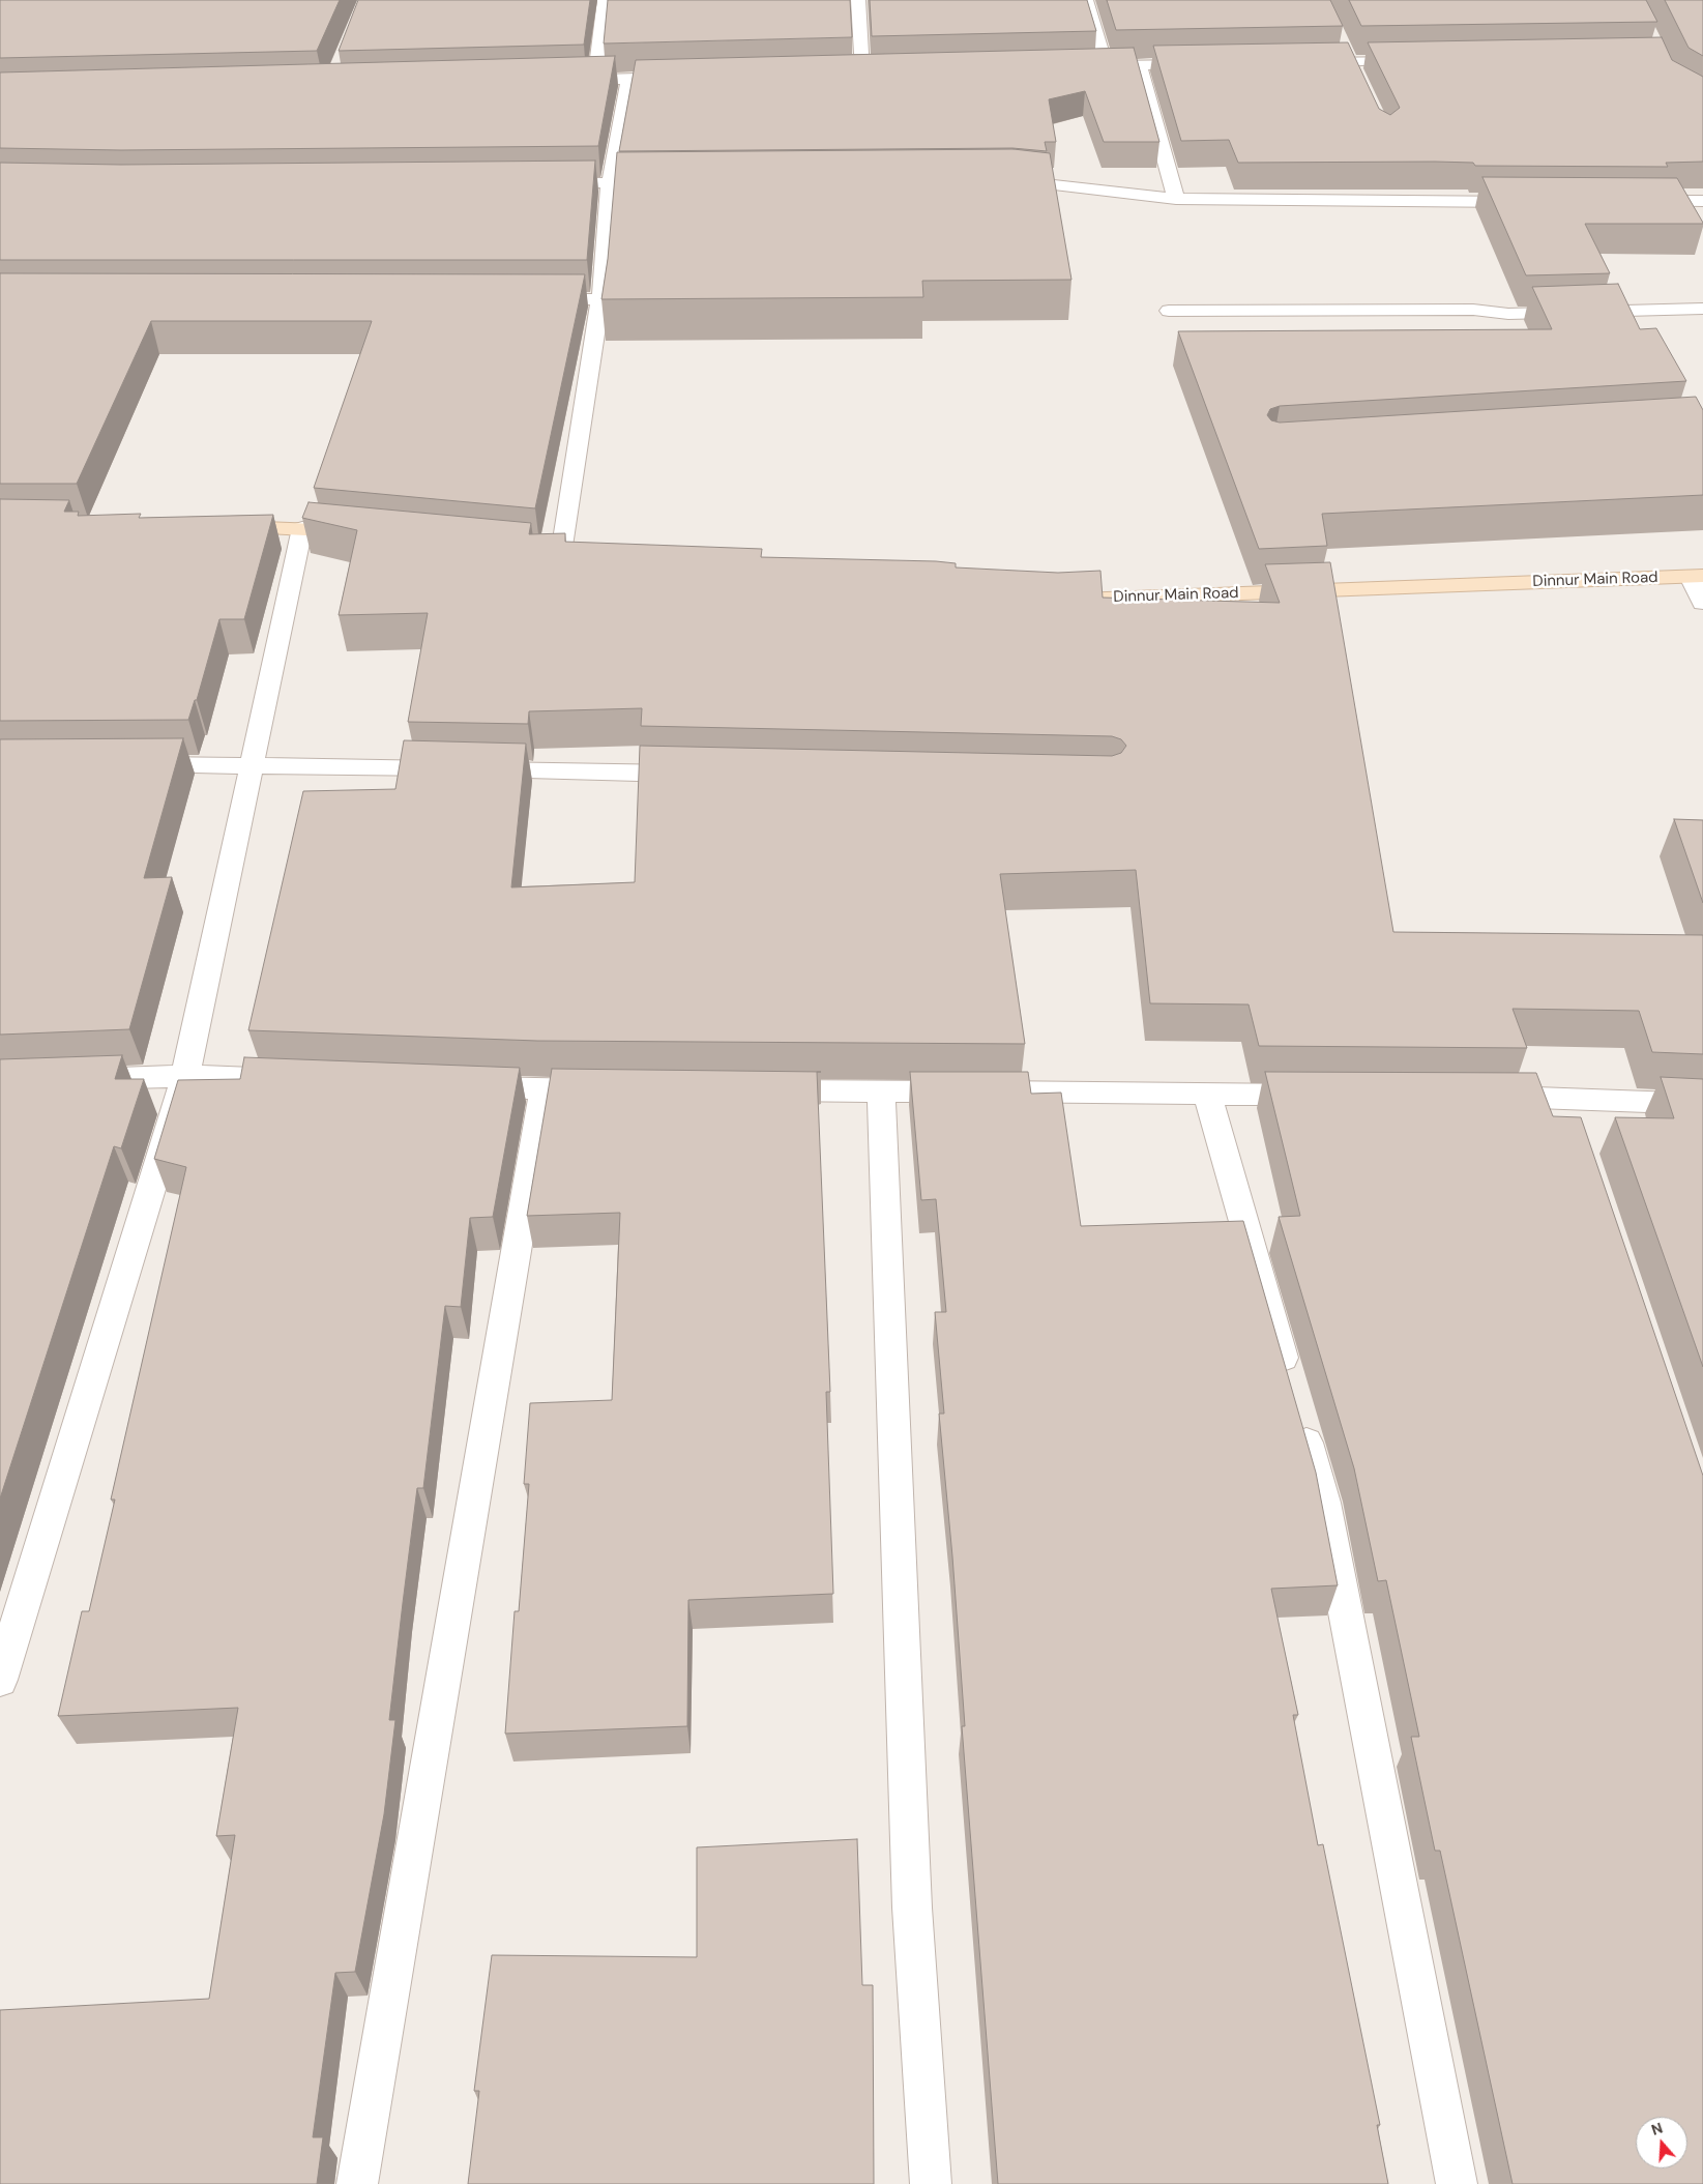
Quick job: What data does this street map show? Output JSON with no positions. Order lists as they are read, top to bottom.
{
  "streets": {
    "street": ["Dinnur Main Road"]
  },
  "north": "top"
}
